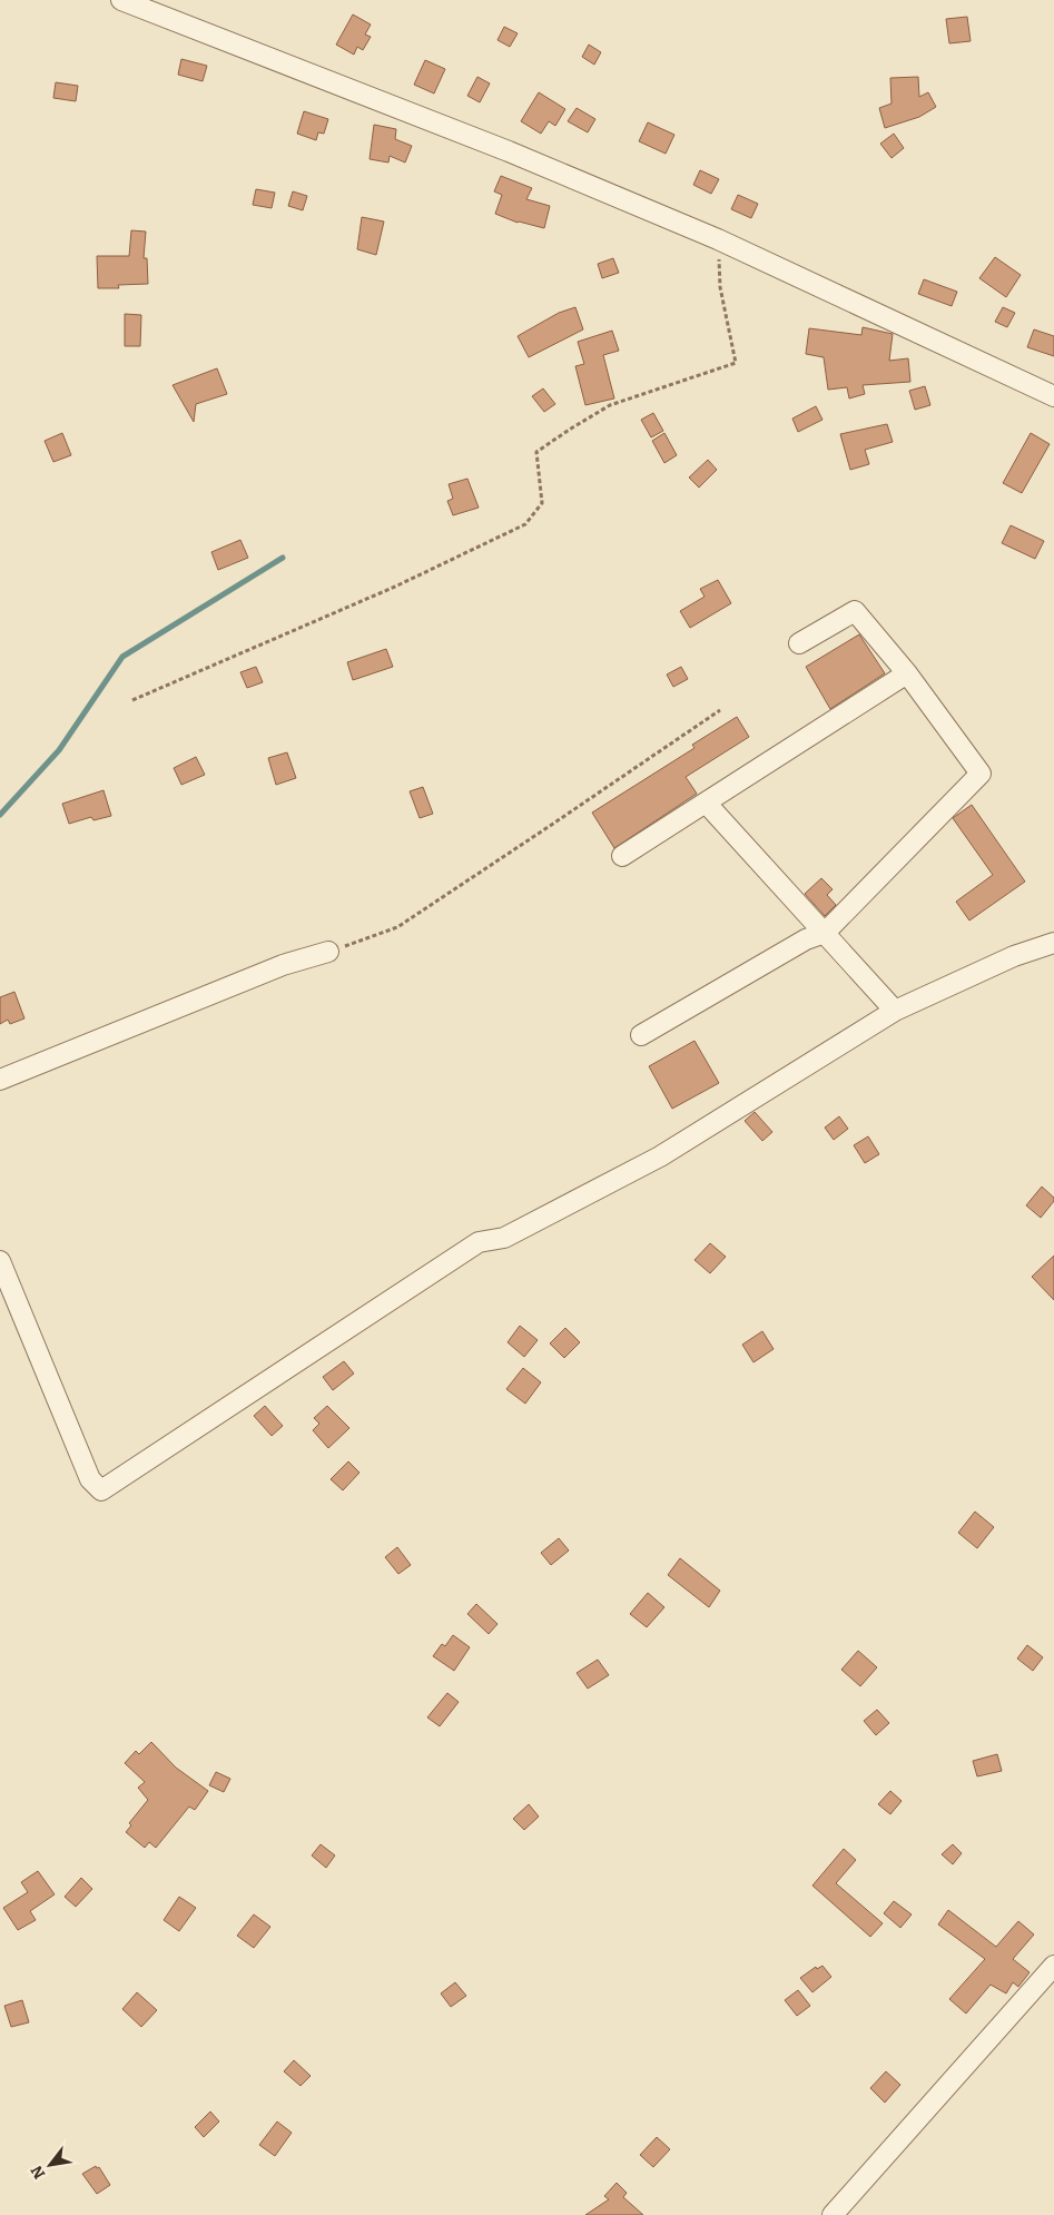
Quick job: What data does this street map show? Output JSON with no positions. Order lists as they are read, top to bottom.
{
  "north": "bottom left"
}
